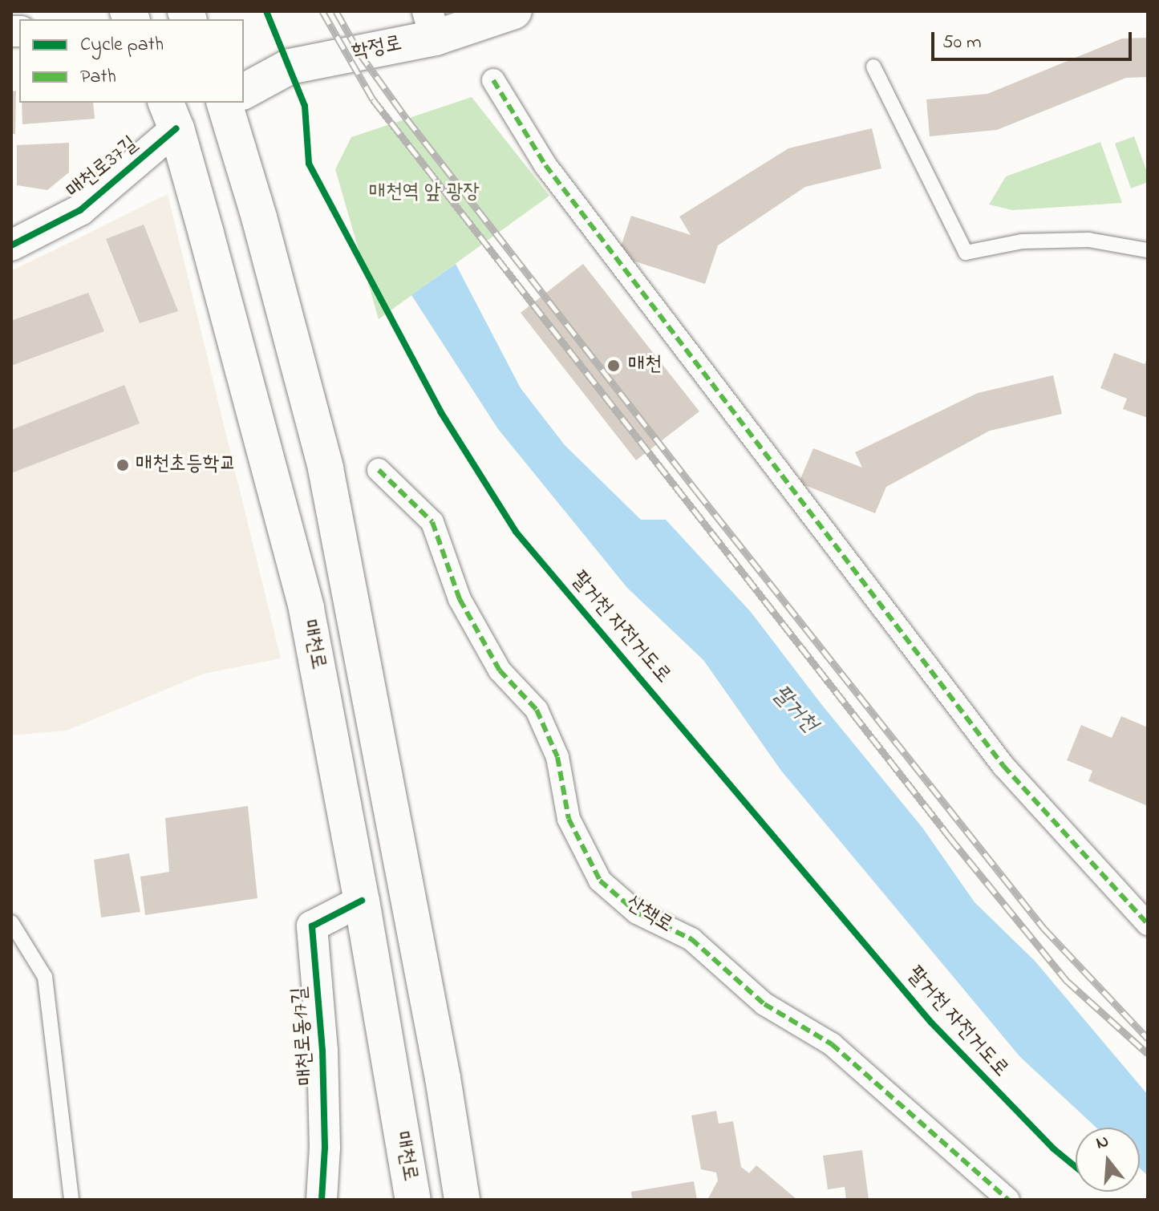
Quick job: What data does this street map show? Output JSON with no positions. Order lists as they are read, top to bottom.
{
  "streets": {
    "main road": ["학정로", "매천로"],
    "street": ["매천로37길", "산책로", "매천로동17길"],
    "cycle path": ["팔거천 자전거도로"]
  },
  "crossings": [
    ["매천로37길", "매천로"],
    ["매천로", "매천로동17길"]
  ],
  "water": ["팔거천"],
  "parks": ["매천역 앞 광장"],
  "places": ["매천", "매천초등학교"],
  "legend": ["Cycle path", "Path"],
  "scale_bar": "50 m",
  "north": "top"
}
